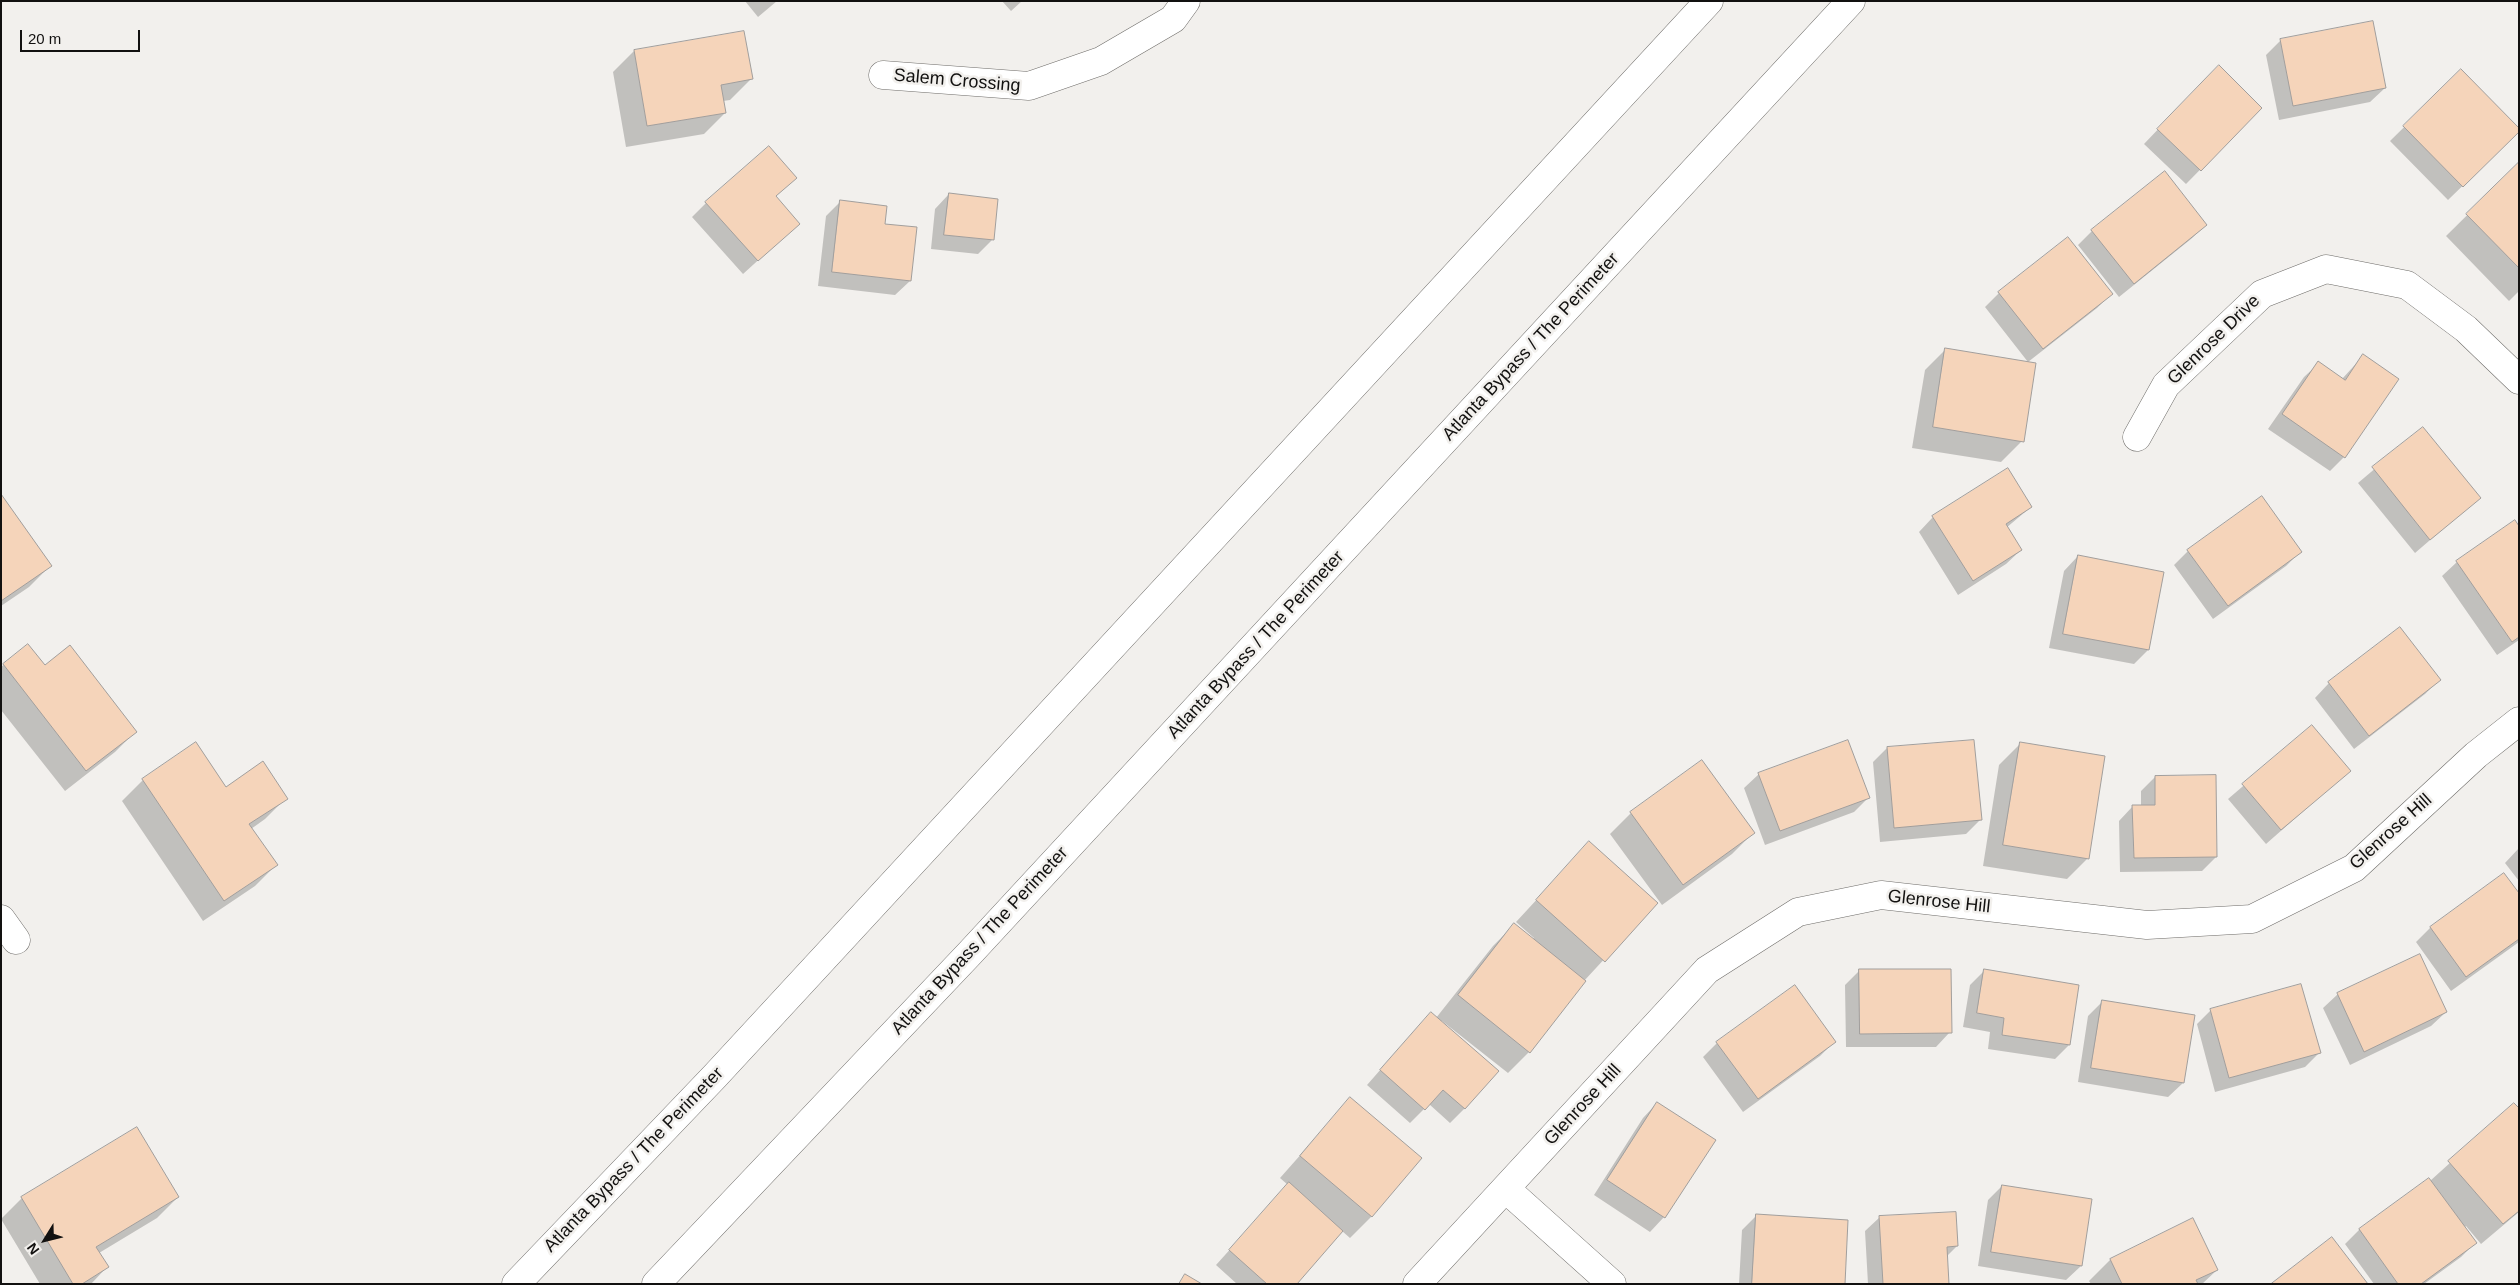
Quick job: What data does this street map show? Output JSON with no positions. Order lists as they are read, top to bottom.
{
  "streets": {
    "main road": [
      "Salem Crossing",
      "Glenrose Drive",
      "Atlanta Bypass / The Perimeter",
      "Glenrose Hill"
    ]
  },
  "scale_bar": "20 m",
  "north": "bottom left"
}
